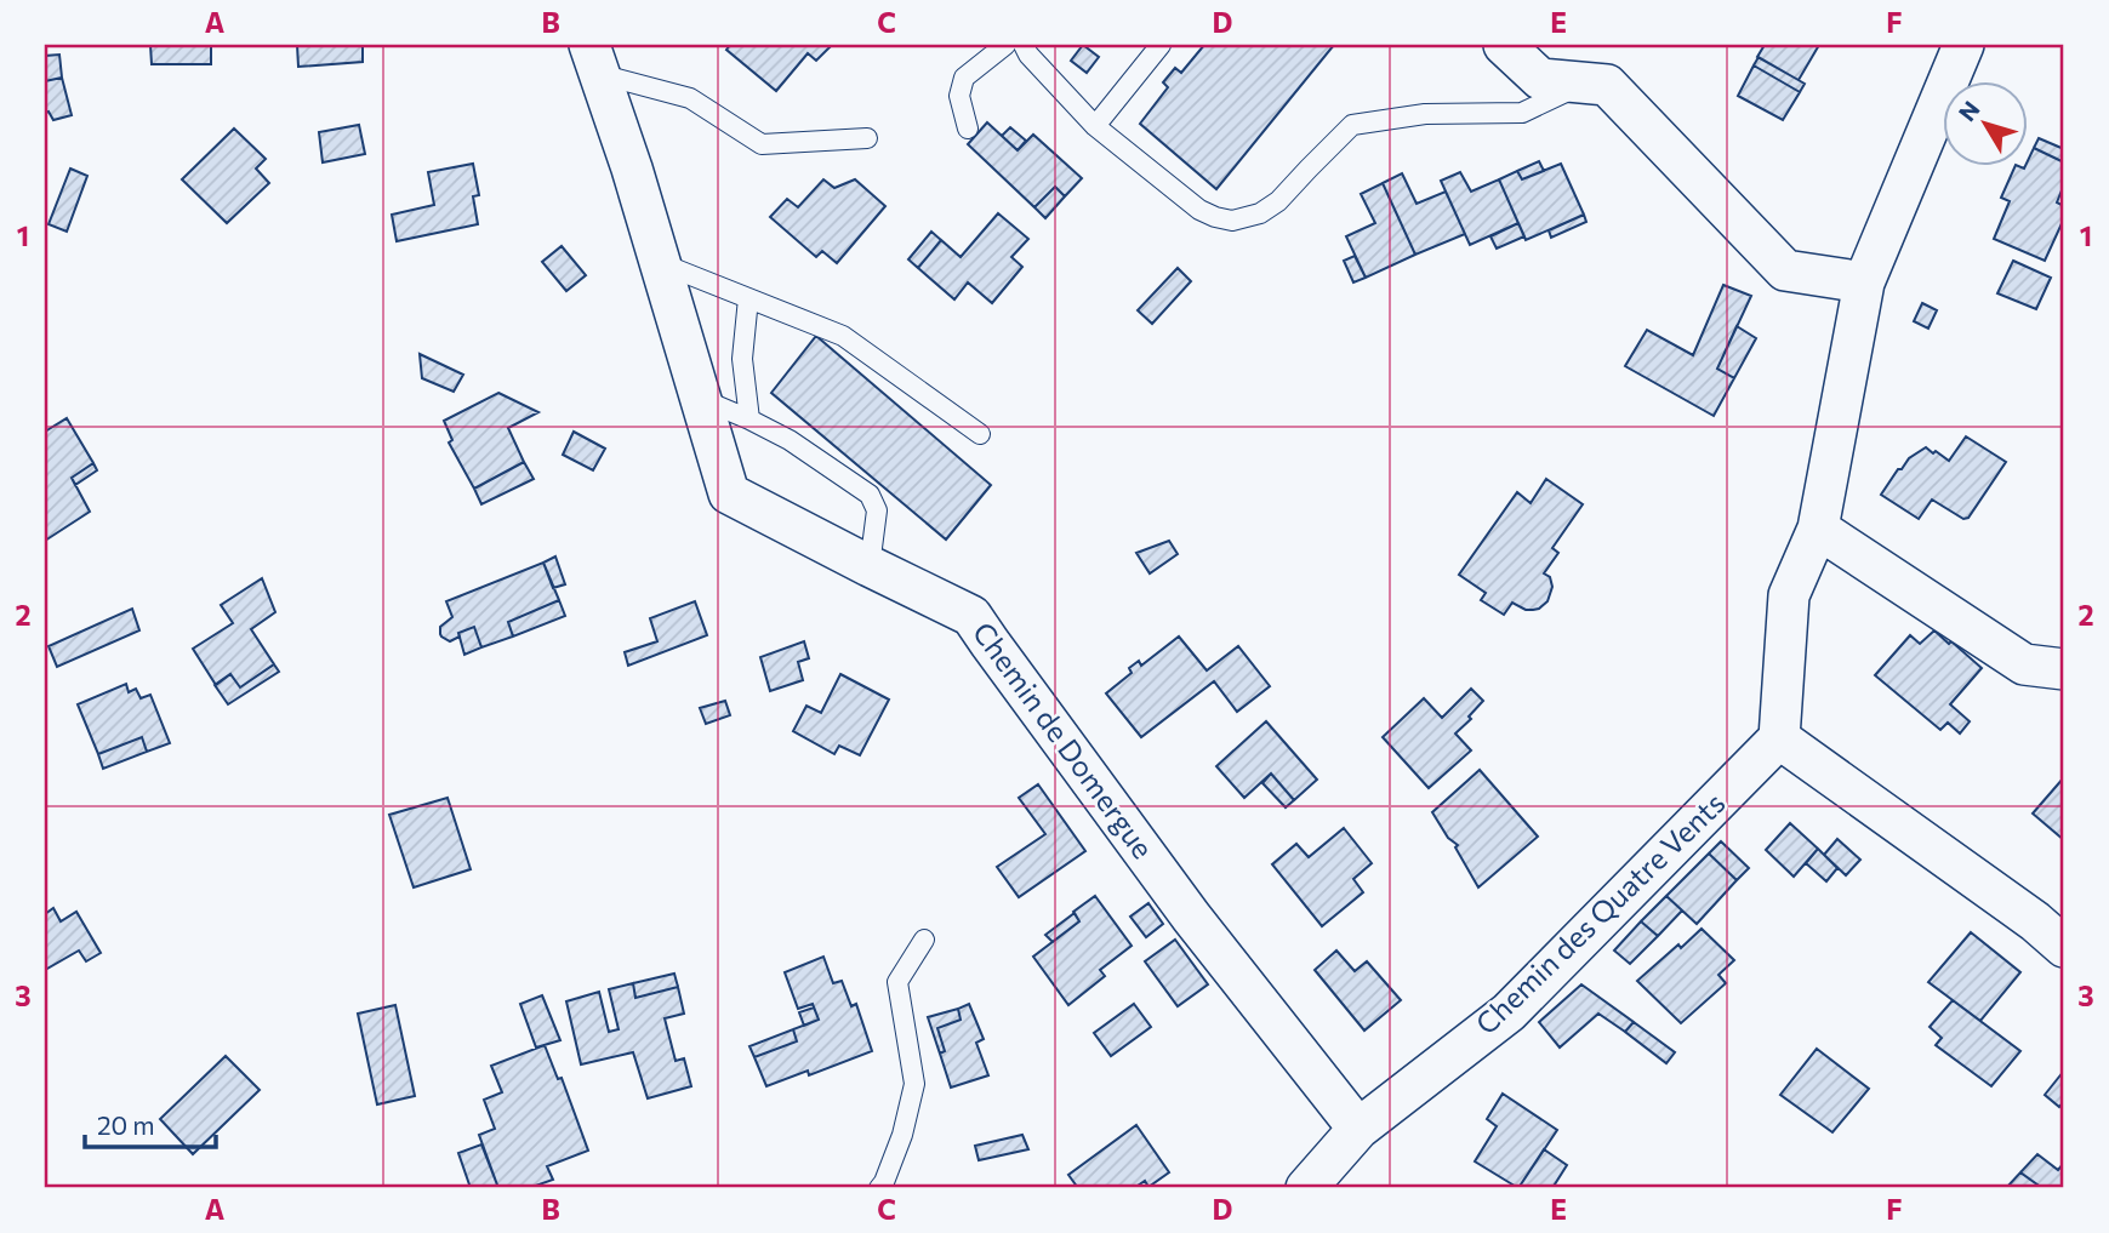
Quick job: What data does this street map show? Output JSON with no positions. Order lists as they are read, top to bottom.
{
  "streets": {
    "street": ["Chemin de Domergue", "Chemin des Quatre Vents"]
  },
  "crossings": [
    ["Chemin de Domergue", "Chemin des Quatre Vents"]
  ],
  "scale_bar": "20 m",
  "north": "top left",
  "grid": {
    "columns": [
      "A",
      "B",
      "C",
      "D",
      "E",
      "F"
    ],
    "rows": ["1", "2", "3"]
  }
}
